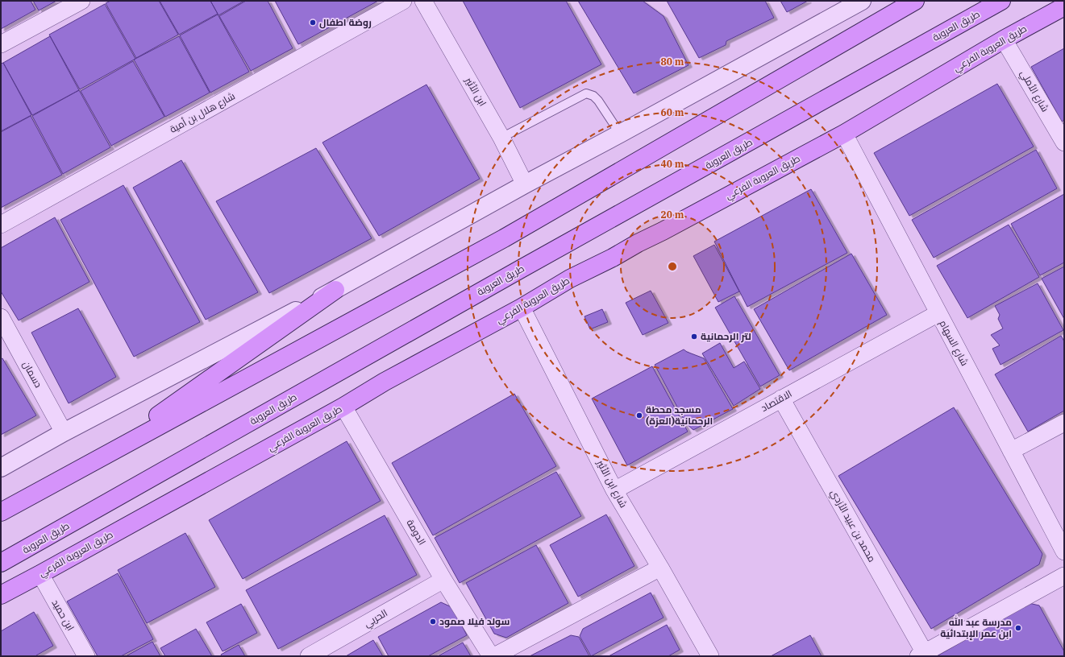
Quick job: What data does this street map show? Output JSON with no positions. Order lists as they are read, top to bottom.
{
  "streets": {
    "main road": ["طريق العروبة", "طريق العروبة الفرعي"],
    "street": [
      "شارع الأملي",
      "ابن الأثير",
      "شارع هلال بن أمية",
      "شارع السهام",
      "دسمان",
      "الاقتصاد",
      "شارع ابن الأثير",
      "محمد بن عبيد الأزدي",
      "الدومة",
      "ابن حميد",
      "الحربي"
    ]
  },
  "crossings": [
    ["طريق العروبة الفرعي", "شارع الأملي"],
    ["طريق العروبة الفرعي", "شارع السهام"],
    ["طريق العروبة الفرعي", "شارع ابن الأثير"],
    ["طريق العروبة الفرعي", "الدومة"],
    ["طريق العروبة الفرعي", "ابن حميد"],
    ["شارع السهام", "الاقتصاد"],
    ["الاقتصاد", "شارع ابن الأثير"],
    ["الاقتصاد", "محمد بن عبيد الأزدي"],
    ["الدومة", "الحربي"]
  ],
  "places": [
    "روضة اطفال",
    "لتر الرحمانية",
    "مسجد محطة الرحمانية(العزة)",
    "سولد فيلا صمود",
    "مدرسة عبد الله ابن عمر الإبتدائية"
  ],
  "rings": [
    "80 m",
    "60 m",
    "40 m",
    "20 m"
  ]
}
